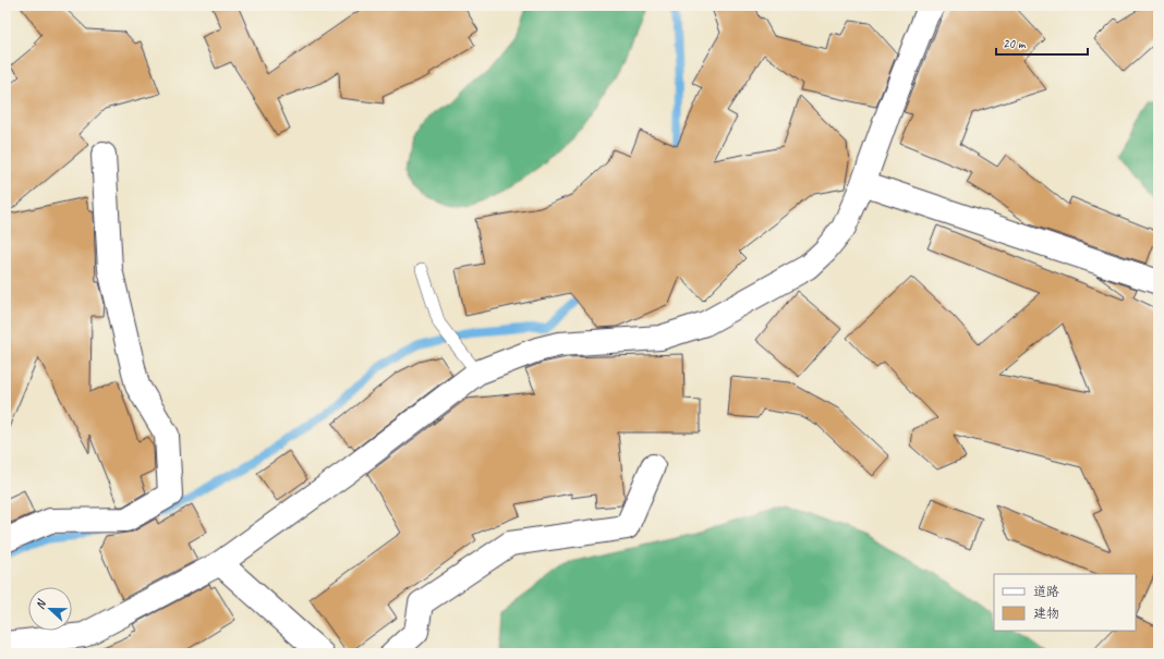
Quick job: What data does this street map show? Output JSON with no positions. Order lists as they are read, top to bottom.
{
  "legend": ["道路", "建物"],
  "scale_bar": "20 m",
  "north": "left"
}
